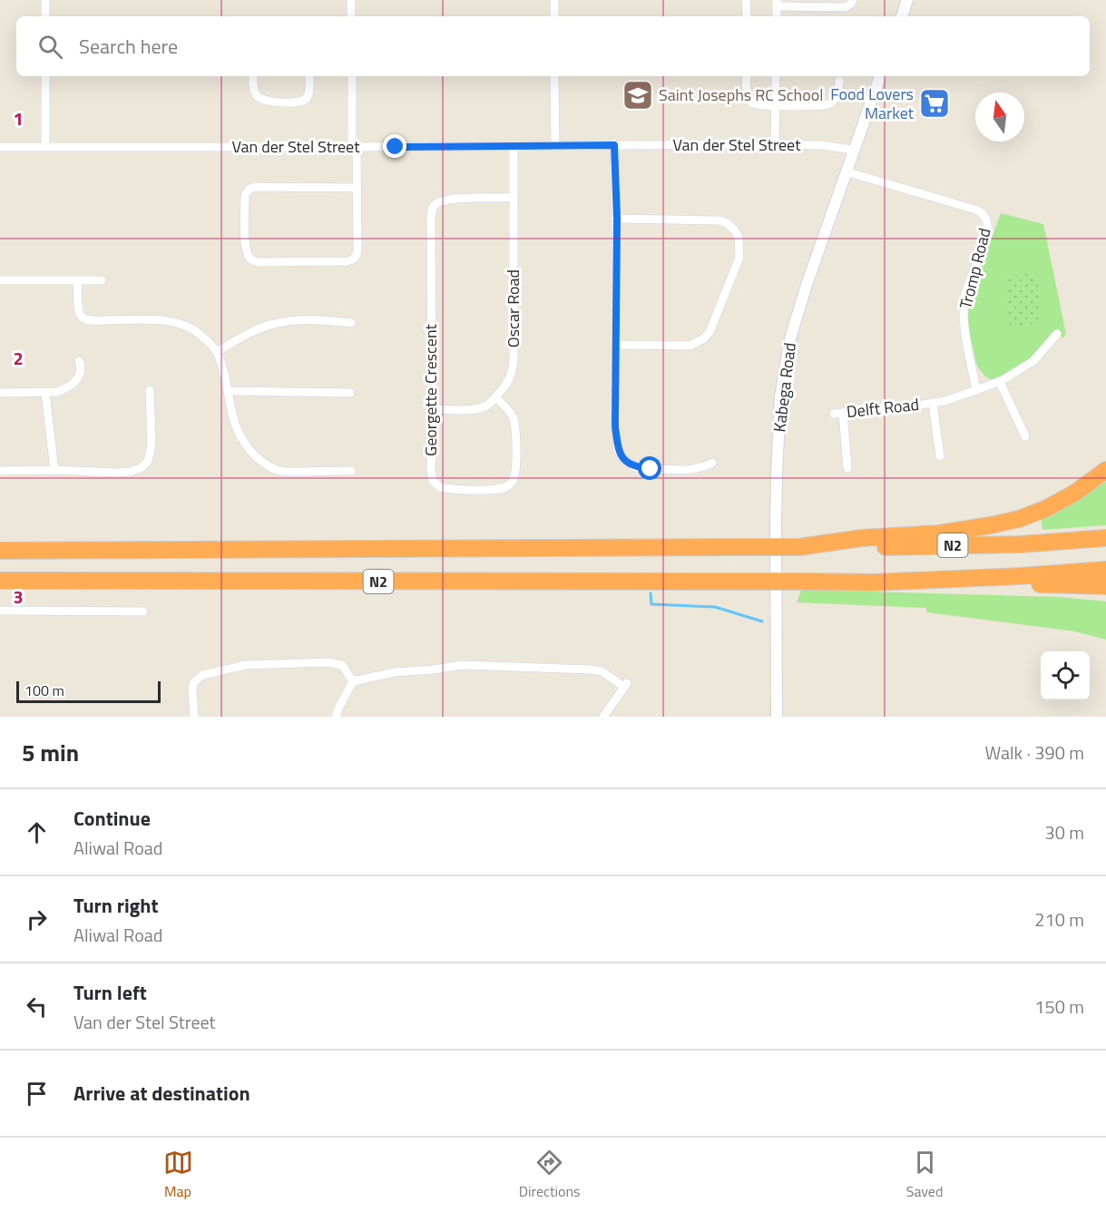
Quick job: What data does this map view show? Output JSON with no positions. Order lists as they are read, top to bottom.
{
  "streets": {
    "highway": ["N2"],
    "street": [
      "Van der Stel Street",
      "Tromp Road",
      "Oscar Road",
      "Kabega Road",
      "Georgette Crescent",
      "Delft Road"
    ]
  },
  "crossings": [
    ["Van der Stel Street", "Oscar Road"],
    ["Van der Stel Street", "Kabega Road"],
    ["Tromp Road", "Kabega Road"],
    ["Tromp Road", "Delft Road"],
    ["Oscar Road", "Georgette Crescent"]
  ],
  "places": {
    "school or university": ["Saint Josephs RC School"],
    "supermarket": ["Food Lovers Market"]
  },
  "scale_bar": "100 m",
  "north": "top",
  "page": {
    "search": "Search here",
    "scale": "100 m",
    "heading": ["5 min", "Walk · 390 m"],
    "list": [
      ["Continue", "Aliwal Road", "30 m"],
      ["Turn right", "Aliwal Road", "210 m"],
      ["Turn left", "Van der Stel Street", "150 m"],
      "Arrive at destination"
    ],
    "nav": ["Map", "Directions", "Saved"]
  },
  "grid": {
    "rows": ["1", "2", "3"]
  }
}
